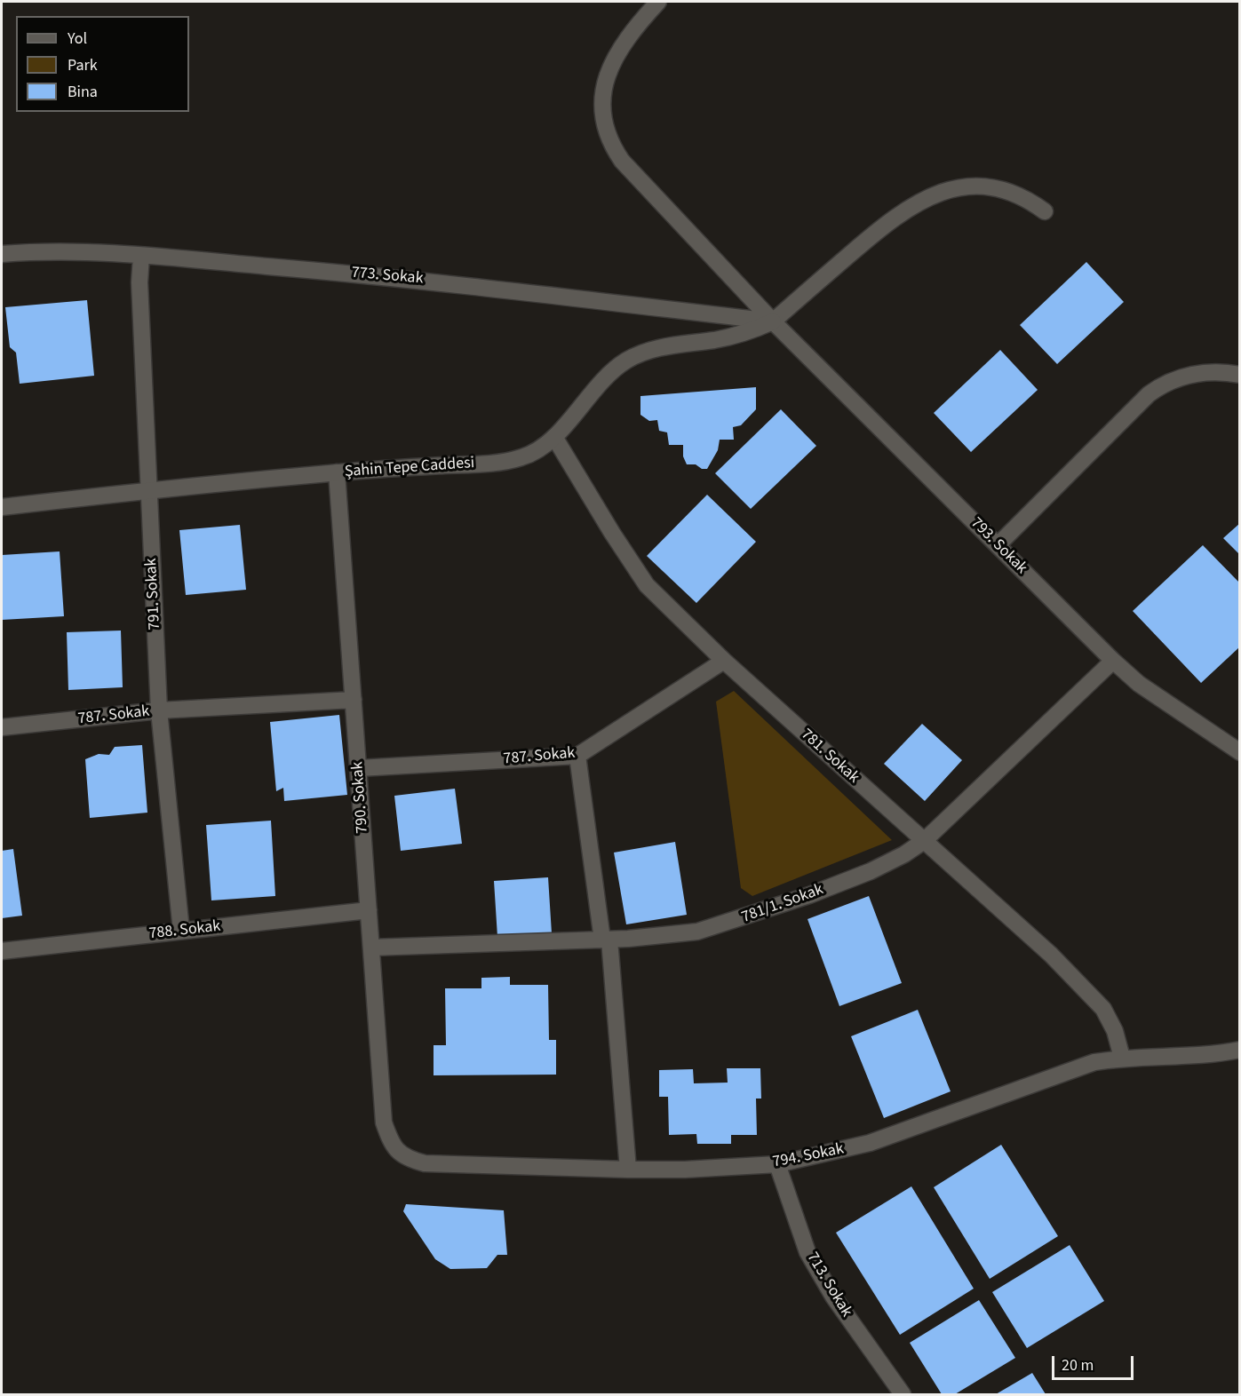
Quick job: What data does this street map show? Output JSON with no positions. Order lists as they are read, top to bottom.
{
  "streets": {
    "street": [
      "773. Sokak",
      "Şahin Tepe Caddesi",
      "793. Sokak",
      "791. Sokak",
      "787. Sokak",
      "781. Sokak",
      "790. Sokak",
      "781/1. Sokak",
      "788. Sokak",
      "794. Sokak",
      "713. Sokak"
    ]
  },
  "crossings": [
    ["773. Sokak", "Şahin Tepe Caddesi"],
    ["773. Sokak", "793. Sokak"],
    ["773. Sokak", "791. Sokak"],
    ["Şahin Tepe Caddesi", "793. Sokak"],
    ["Şahin Tepe Caddesi", "791. Sokak"],
    ["Şahin Tepe Caddesi", "781. Sokak"],
    ["Şahin Tepe Caddesi", "790. Sokak"],
    ["793. Sokak", "781/1. Sokak"],
    ["791. Sokak", "787. Sokak"],
    ["791. Sokak", "788. Sokak"],
    ["787. Sokak", "781. Sokak"],
    ["787. Sokak", "790. Sokak"],
    ["781. Sokak", "781/1. Sokak"],
    ["781. Sokak", "794. Sokak"],
    ["790. Sokak", "781/1. Sokak"],
    ["790. Sokak", "788. Sokak"],
    ["790. Sokak", "794. Sokak"],
    ["794. Sokak", "713. Sokak"]
  ],
  "legend": ["Yol", "Park", "Bina"],
  "scale_bar": "20 m"
}
